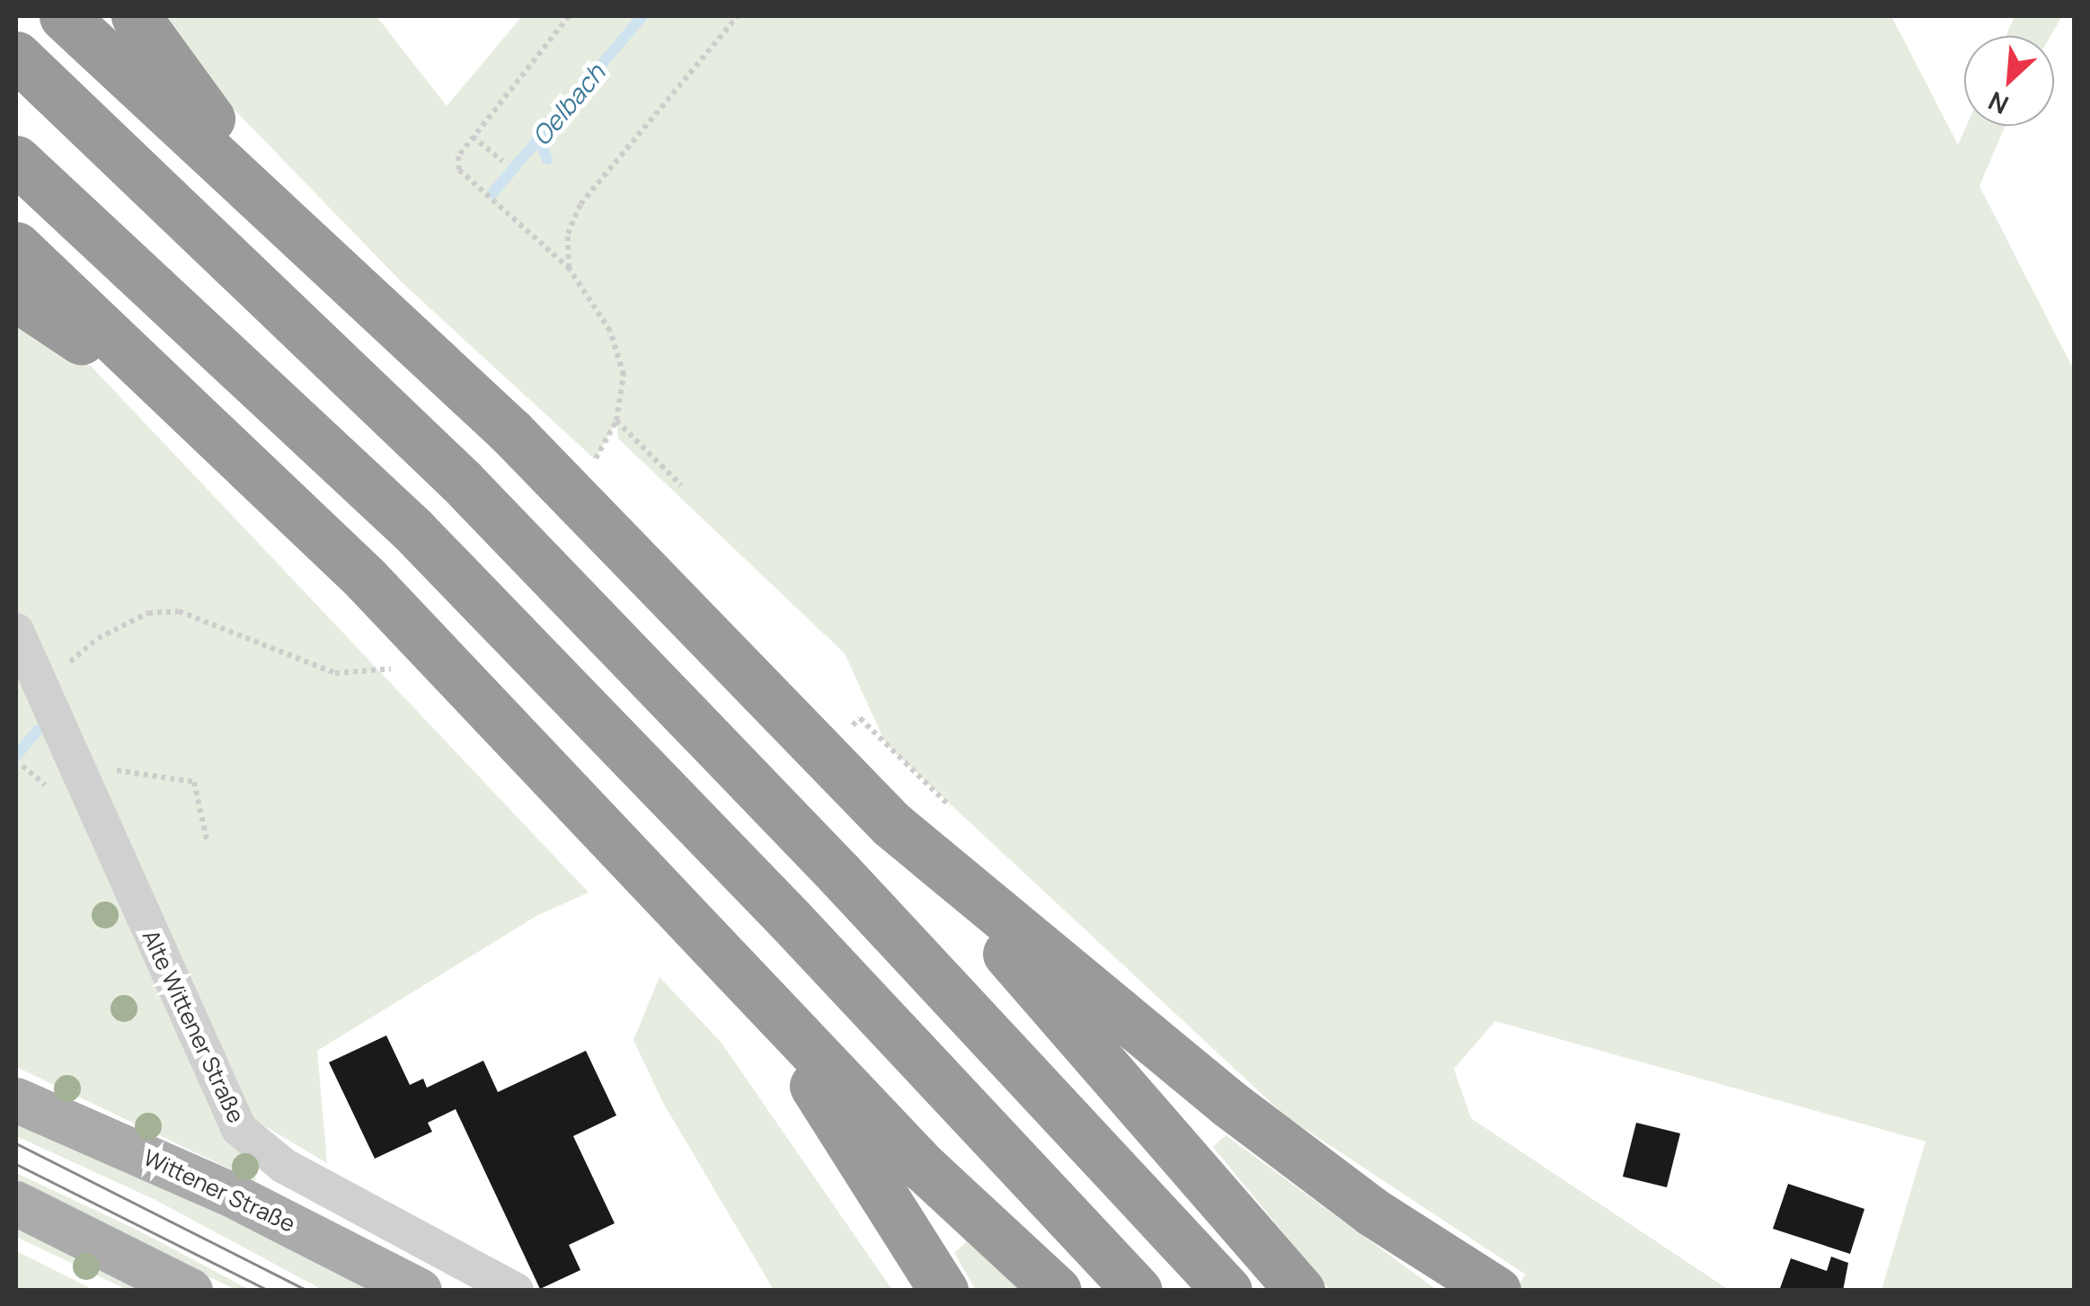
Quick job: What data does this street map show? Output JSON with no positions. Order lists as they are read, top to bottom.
{
  "streets": {
    "main road": ["Wittener Straße"],
    "lane": ["Alte Wittener Straße"]
  },
  "water": ["Oelbach"],
  "north": "bottom left"
}
